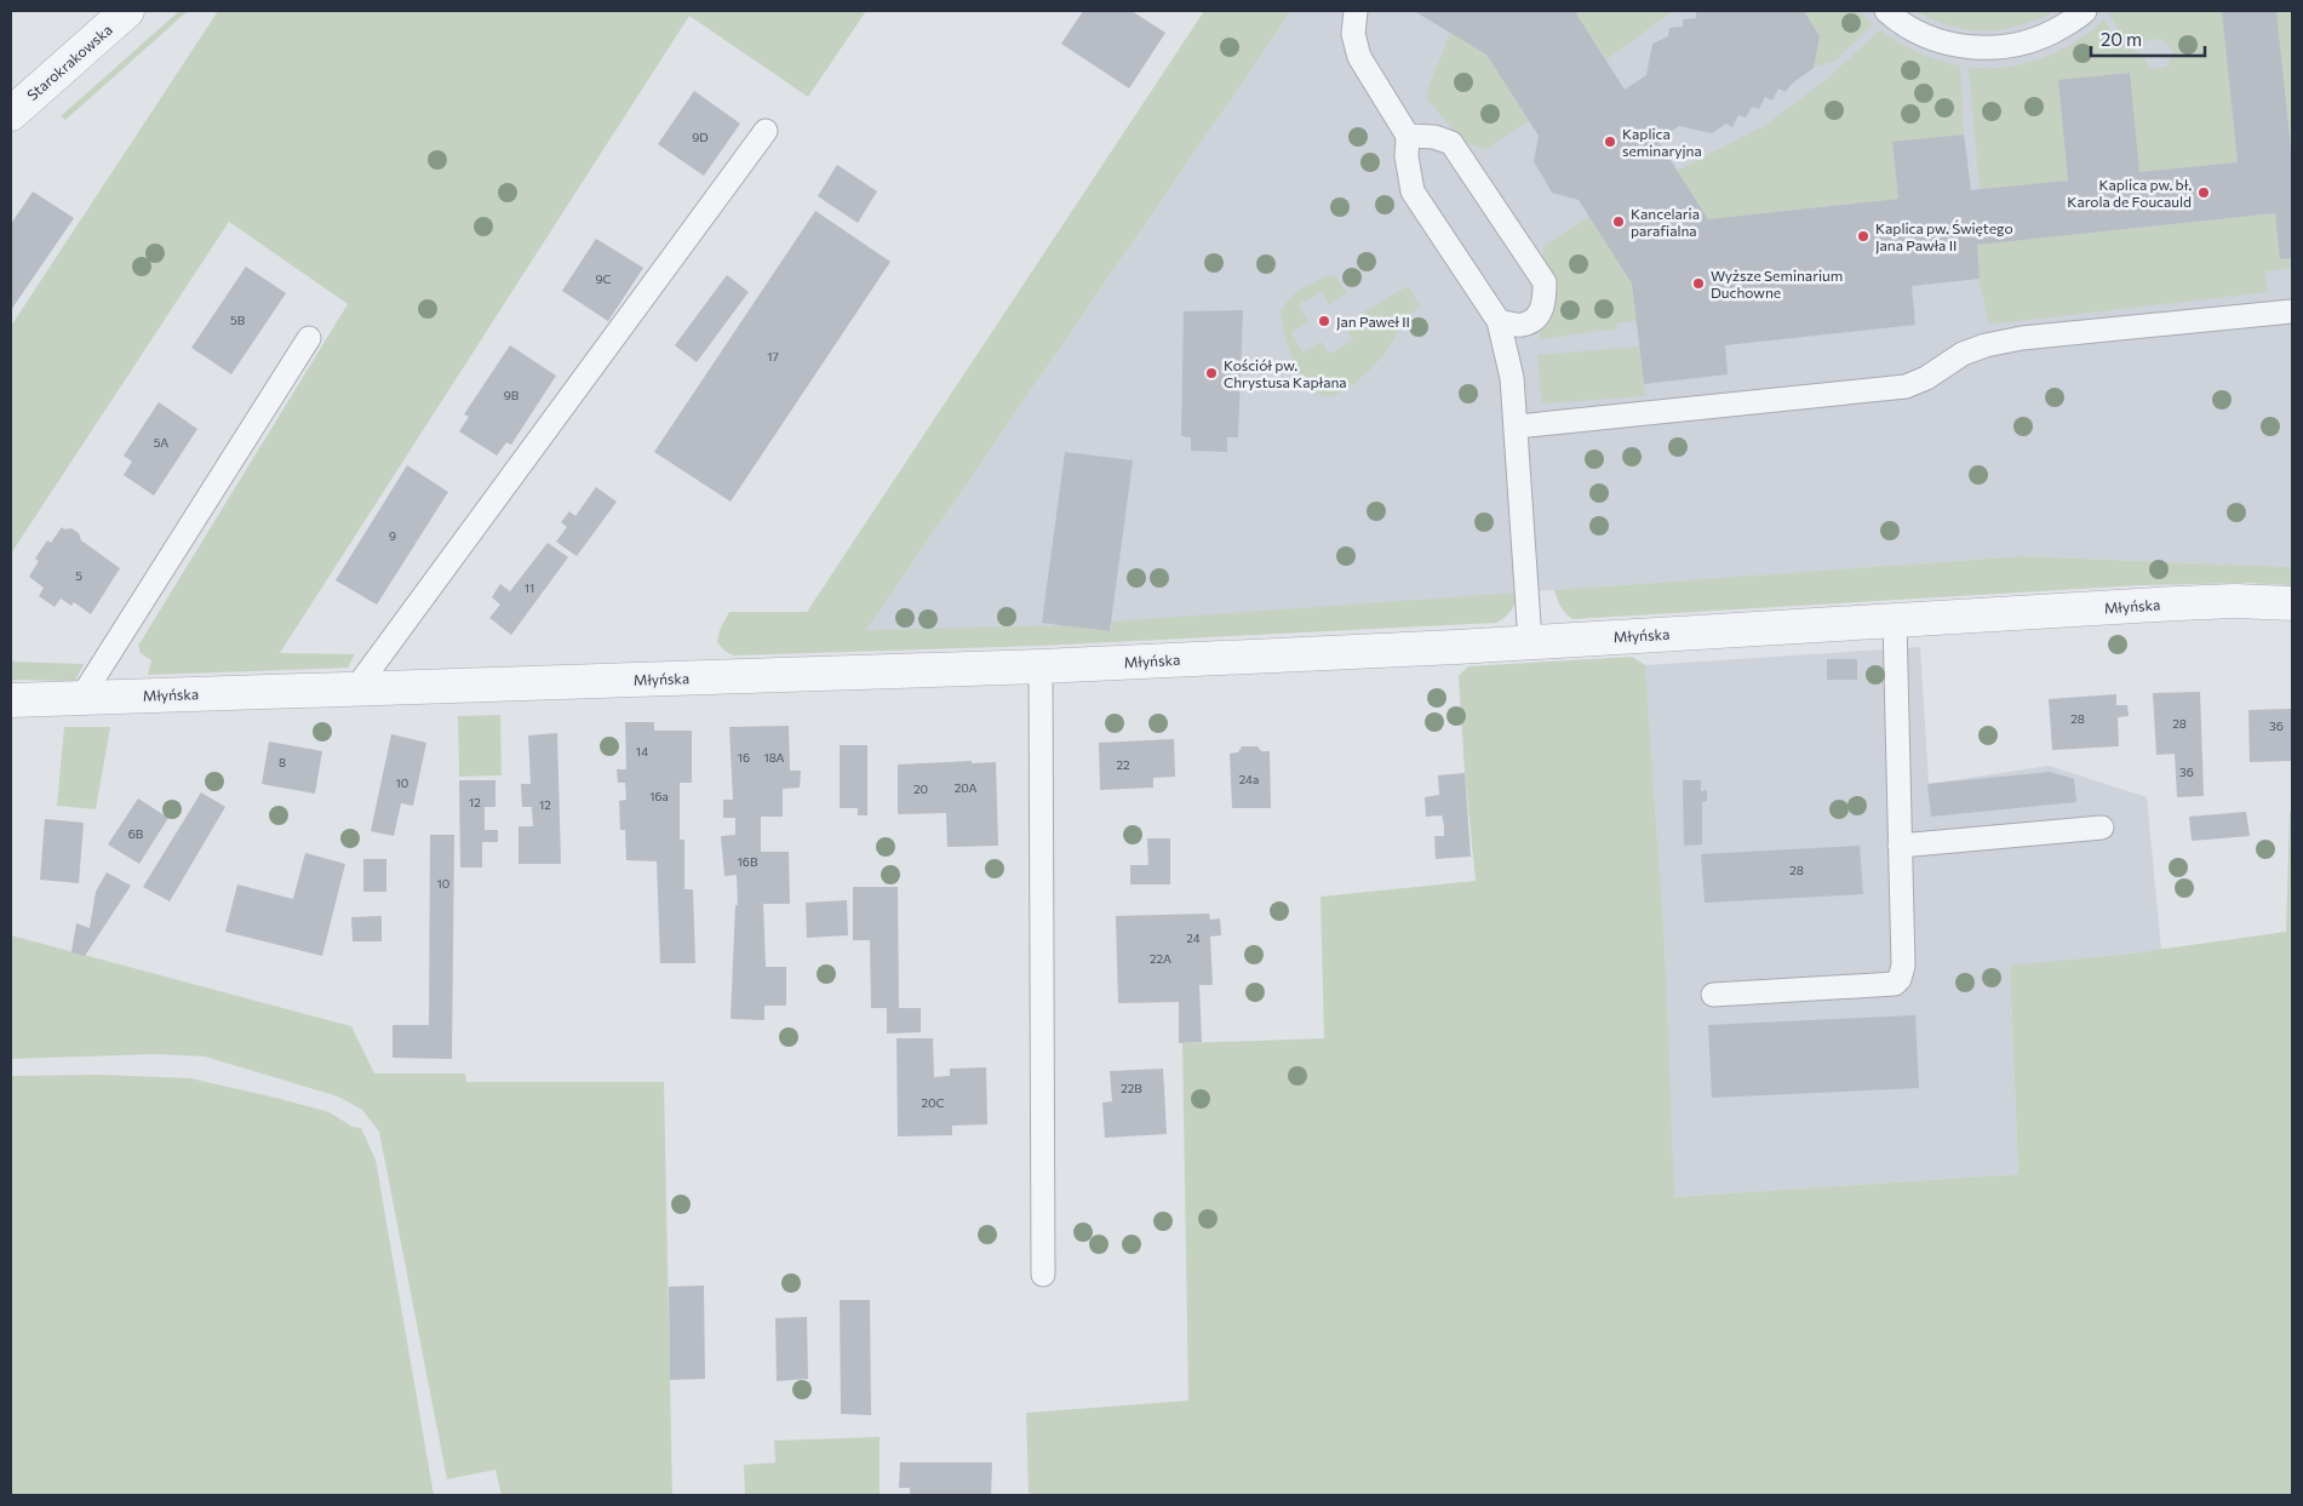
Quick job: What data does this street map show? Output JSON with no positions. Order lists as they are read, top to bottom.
{
  "streets": {
    "street": ["Starokrakowska", "Młyńska"]
  },
  "places": [
    "Kaplica seminaryjna",
    "Kaplica pw. bł. Karola de Foucauld",
    "Kancelaria parafialna",
    "Kaplica pw. Świętego Jana Pawła II",
    "Wyższe Seminarium Duchowne",
    "Jan Paweł II",
    "Kościół pw. Chrystusa Kapłana"
  ],
  "house_numbers": [
    "9D",
    "9C",
    "5B",
    "17",
    "9B",
    "5A",
    "9",
    "5",
    "11",
    "28",
    "28",
    "36",
    "14",
    "16",
    "18A",
    "8",
    "22",
    "36",
    "24a",
    "10",
    "20A",
    "20",
    "16a",
    "12",
    "12",
    "6B",
    "16B",
    "28",
    "10",
    "24",
    "22A",
    "22B",
    "20C"
  ],
  "scale_bar": "20 m"
}
